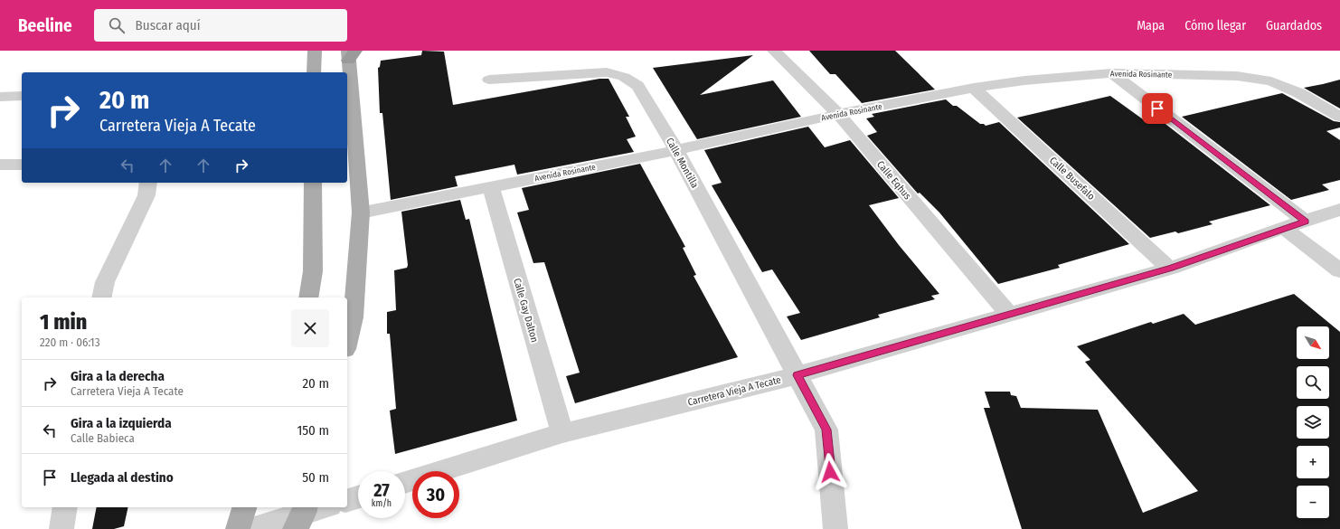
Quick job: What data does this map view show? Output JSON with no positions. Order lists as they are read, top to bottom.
{
  "streets": {
    "street": [
      "Avenida Rosinante",
      "Calle Montilla",
      "Calle Busefalo",
      "Calle Eqhus",
      "Calle Gay Dalton",
      "Carretera Vieja A Tecate"
    ]
  },
  "crossings": [
    ["Avenida Rosinante", "Calle Montilla"],
    ["Avenida Rosinante", "Calle Busefalo"],
    ["Avenida Rosinante", "Calle Eqhus"],
    ["Avenida Rosinante", "Calle Gay Dalton"],
    ["Calle Montilla", "Carretera Vieja A Tecate"],
    ["Calle Busefalo", "Carretera Vieja A Tecate"],
    ["Calle Eqhus", "Carretera Vieja A Tecate"],
    ["Calle Gay Dalton", "Carretera Vieja A Tecate"]
  ],
  "north": "bottom right",
  "page": {
    "header": "Beeline",
    "search": "Buscar aquí",
    "nav": ["Mapa", "Cómo llegar", "Guardados"],
    "turn": ["20 m", "Carretera Vieja A Tecate"],
    "heading": ["1 min", "220 m · 06:13"],
    "map_buttons": ["+", "−"],
    "list": [
      {
        "name": "Gira a la derecha",
        "note": "Carretera Vieja A Tecate",
        "value": "20 m"
      },
      {
        "name": "Gira a la izquierda",
        "note": "Calle Babieca",
        "value": "150 m"
      },
      {
        "name": "Llegada al destino",
        "value": "50 m"
      }
    ],
    "speed": "27 km/h",
    "limit": "30"
  }
}
